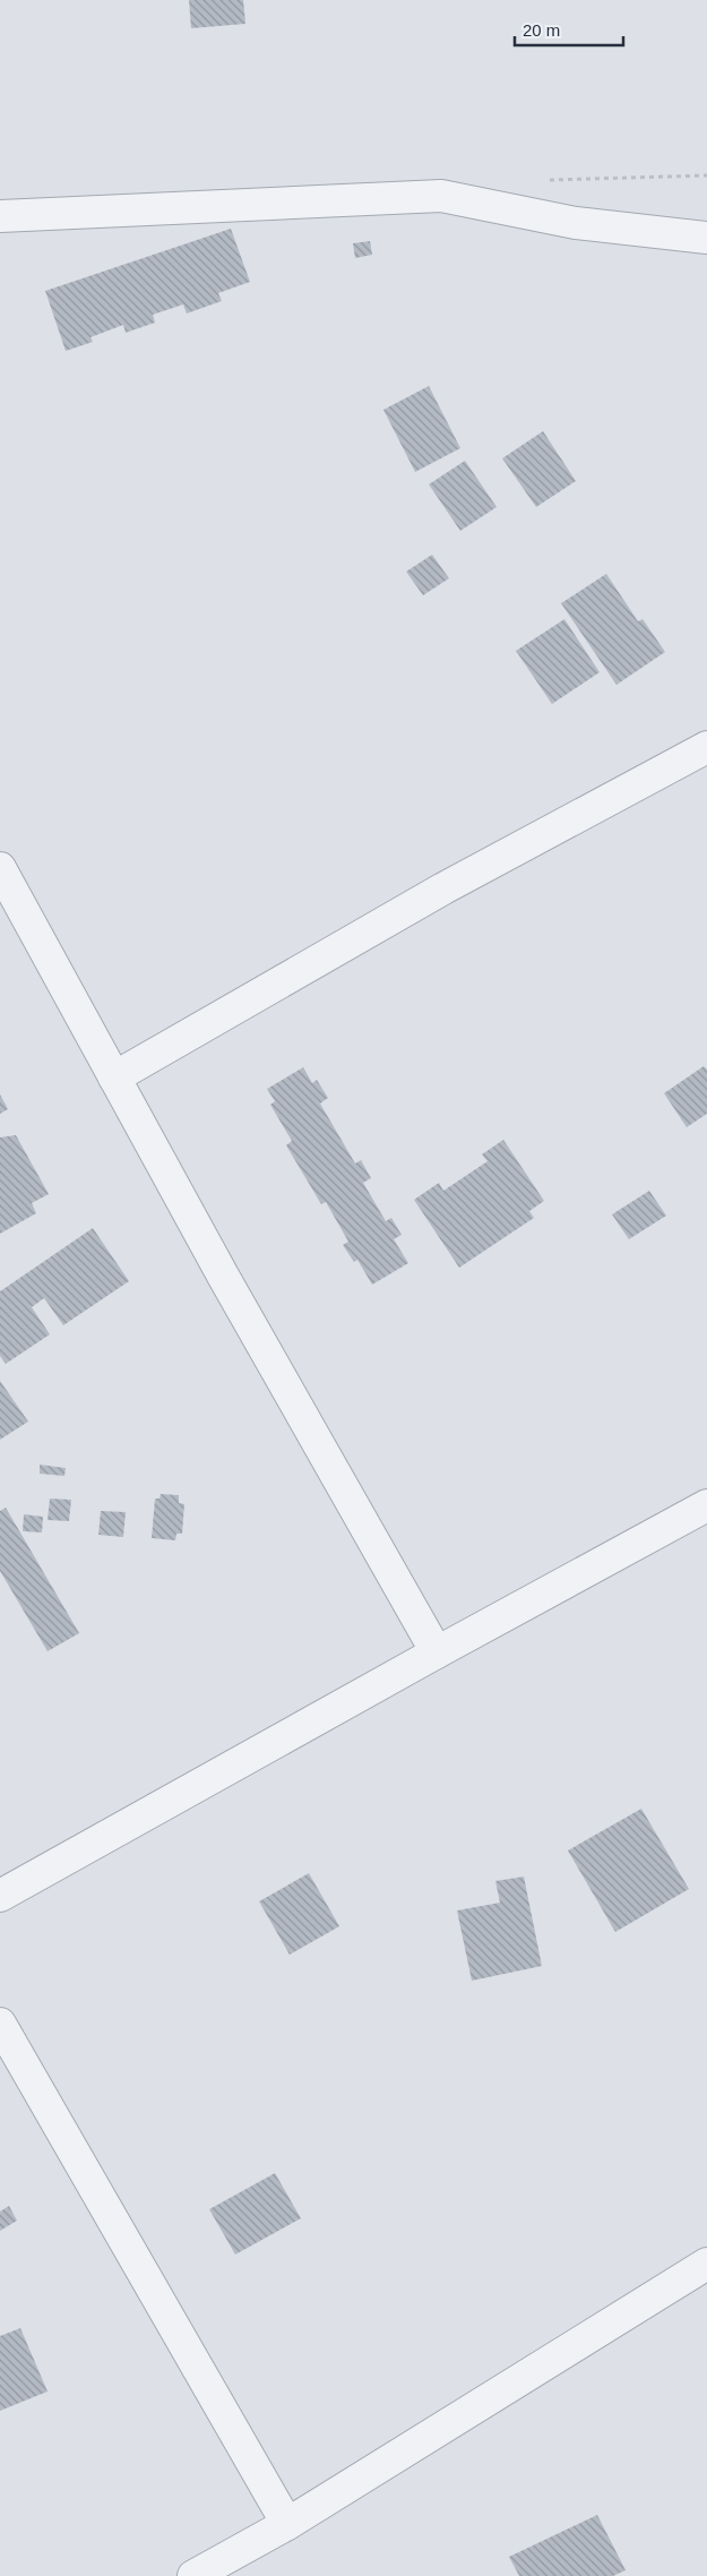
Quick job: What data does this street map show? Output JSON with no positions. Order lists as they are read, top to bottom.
{
  "scale_bar": "20 m"
}
